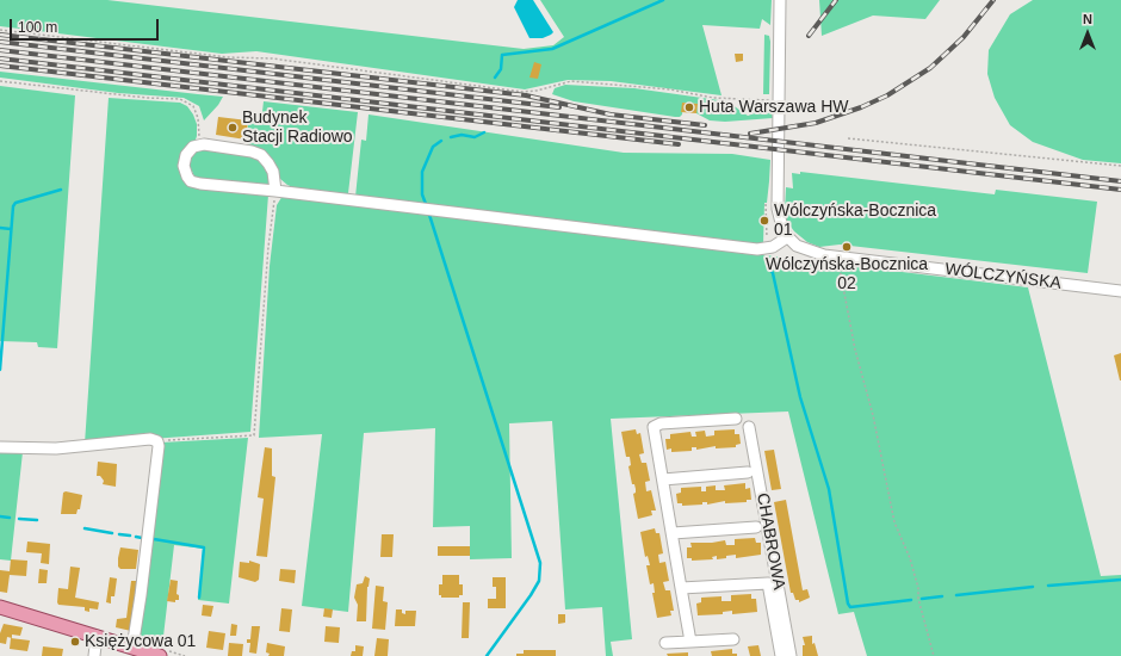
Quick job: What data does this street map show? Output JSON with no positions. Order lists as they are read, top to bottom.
{
  "streets": {
    "street": ["WÓLCZYŃSKA", "CHABROWA"]
  },
  "places": [
    "Huta Warszawa HW",
    "Budynek Stacji Radiowo",
    "Wólczyńska-Bocznica 01",
    "Wólczyńska-Bocznica 02",
    "Księżycowa 01"
  ],
  "scale_bar": "100 m",
  "north": "top"
}
